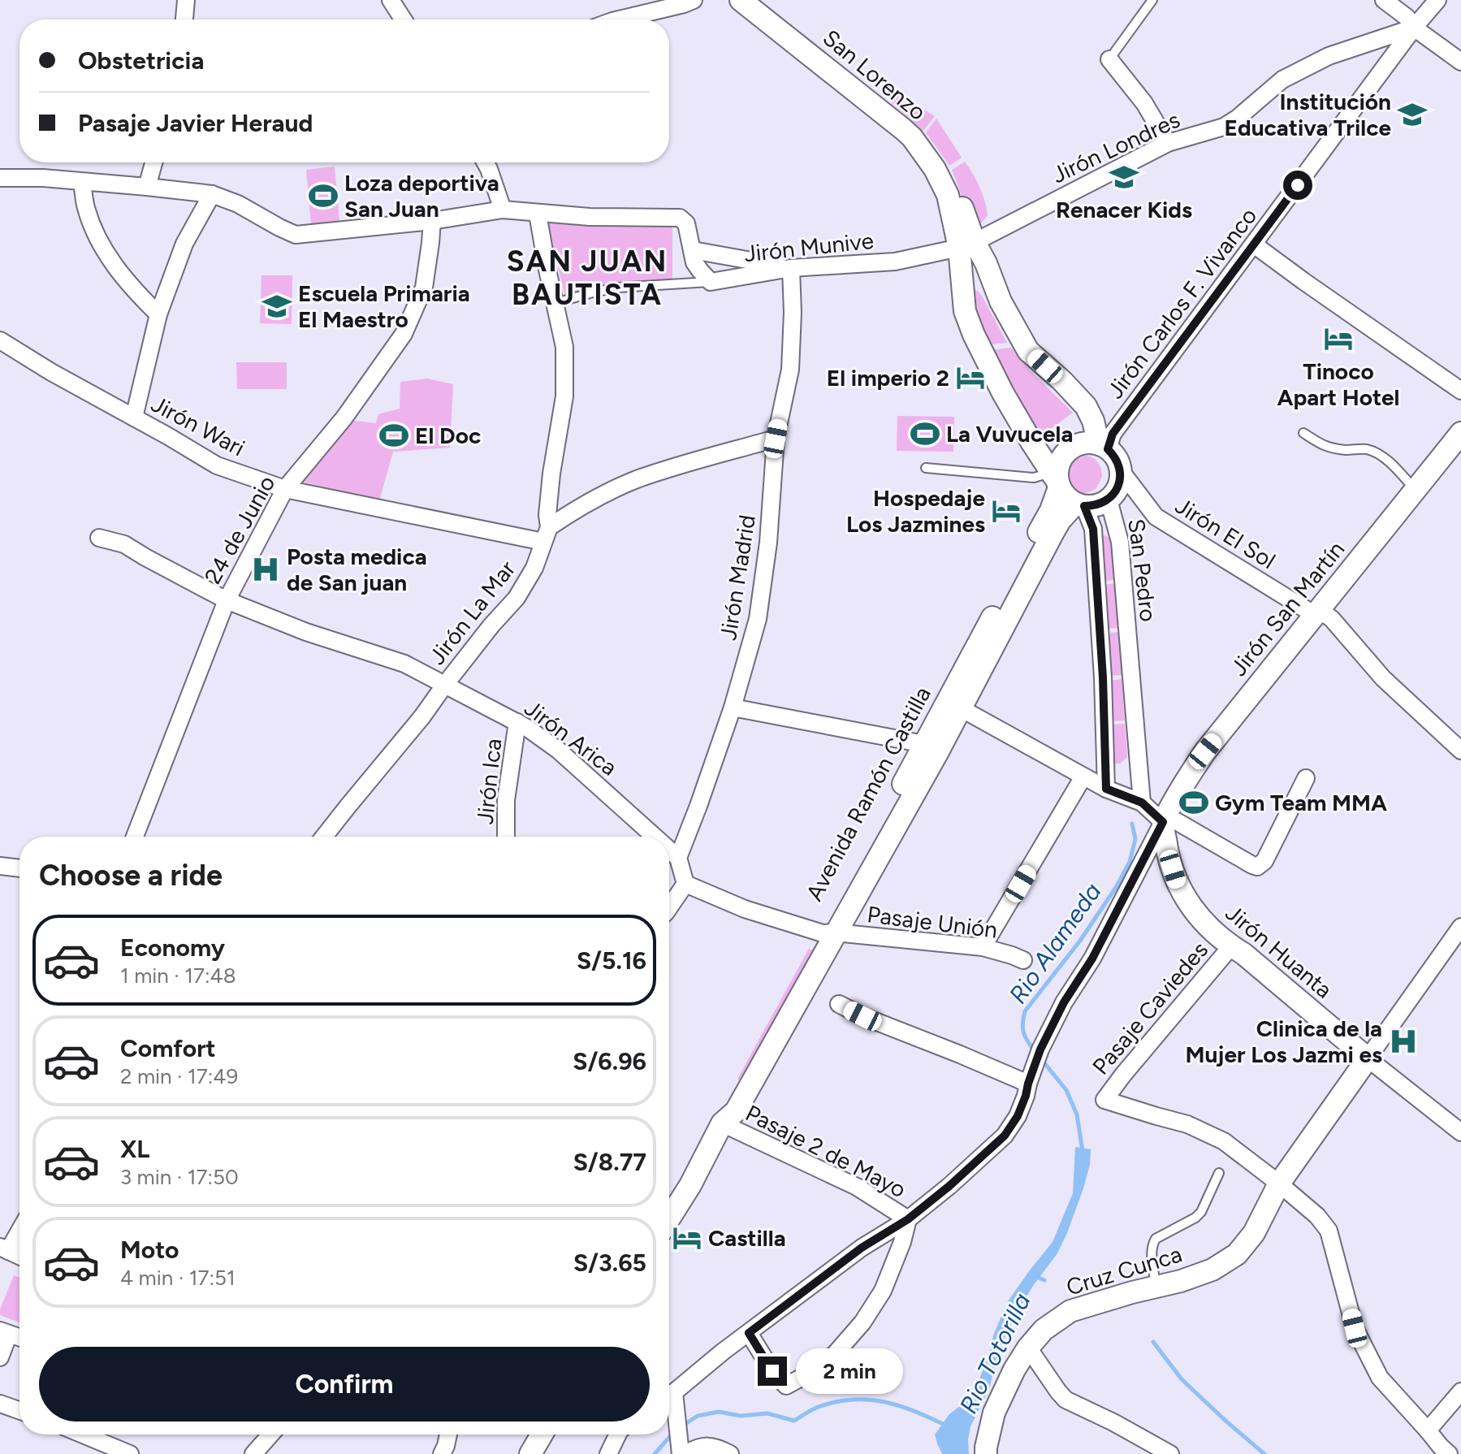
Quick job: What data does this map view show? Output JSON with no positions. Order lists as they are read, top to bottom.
{
  "streets": {
    "street": [
      "San Lorenzo",
      "Jirón Londres",
      "Jirón Munive",
      "Jirón Carlos F. Vivanco",
      "Jirón Wari",
      "24 de Junio",
      "Jirón El Sol",
      "San Pedro",
      "Jirón Madrid",
      "Jirón San Martín",
      "Jirón La Mar",
      "Jirón Arica",
      "Jirón Ica",
      "Avenida Ramón Castilla",
      "Pasaje Unión",
      "Jirón Huanta",
      "Pasaje Caviedes",
      "Pasaje 2 de Mayo",
      "Cruz Cunca"
    ]
  },
  "crossings": [
    ["San Lorenzo", "Jirón Londres"],
    ["San Lorenzo", "Jirón Munive"],
    ["Jirón Londres", "Jirón Munive"],
    ["Jirón Londres", "Jirón Carlos F. Vivanco"],
    ["Jirón Munive", "Jirón Madrid"],
    ["Jirón Carlos F. Vivanco", "Jirón El Sol"],
    ["Jirón Carlos F. Vivanco", "San Pedro"],
    ["Jirón Carlos F. Vivanco", "Avenida Ramón Castilla"],
    ["Jirón Wari", "24 de Junio"],
    ["Jirón Wari", "Jirón La Mar"],
    ["24 de Junio", "Jirón Arica"],
    ["Jirón El Sol", "San Pedro"],
    ["Jirón El Sol", "Jirón San Martín"],
    ["Jirón El Sol", "Avenida Ramón Castilla"],
    ["San Pedro", "Avenida Ramón Castilla"],
    ["Jirón Madrid", "Jirón Arica"],
    ["Jirón San Martín", "Jirón Huanta"],
    ["Jirón La Mar", "Jirón Arica"],
    ["Jirón Arica", "Jirón Ica"],
    ["Avenida Ramón Castilla", "Pasaje Unión"],
    ["Avenida Ramón Castilla", "Pasaje 2 de Mayo"],
    ["Jirón Huanta", "Pasaje Caviedes"],
    ["Jirón Huanta", "Cruz Cunca"],
    ["Pasaje Caviedes", "Cruz Cunca"]
  ],
  "districts": ["SAN JUAN BAUTISTA"],
  "water": ["Rio Alameda", "Rio Totorilla"],
  "places": {
    "school or university": ["Institución Educativa Trilce", "Renacer Kids", "Escuela Primaria El Maestro"],
    "sports": [
      "Loza deportiva San Juan",
      "La Vuvucela",
      "El Doc",
      "Gym Team MMA"
    ],
    "hotel": [
      "Tinoco Apart Hotel",
      "El imperio 2",
      "Hospedaje Los Jazmines",
      "Castilla"
    ],
    "hospital": ["Posta medica de San juan", "Clinica de la Mujer Los Jazmi es"]
  },
  "page": {
    "banner": ["Obstetricia", "Pasaje Javier Heraud"],
    "heading": "Choose a ride",
    "list": [
      {
        "name": "Economy",
        "note": "1 min · 17:48",
        "value": "S/5.16"
      },
      {
        "name": "Comfort",
        "note": "2 min · 17:49",
        "value": "S/6.96"
      },
      {
        "name": "XL",
        "note": "3 min · 17:50",
        "value": "S/8.77"
      },
      {
        "name": "Moto",
        "note": "4 min · 17:51",
        "value": "S/3.65"
      }
    ],
    "buttons": "Confirm",
    "bubble": "2 min"
  }
}
